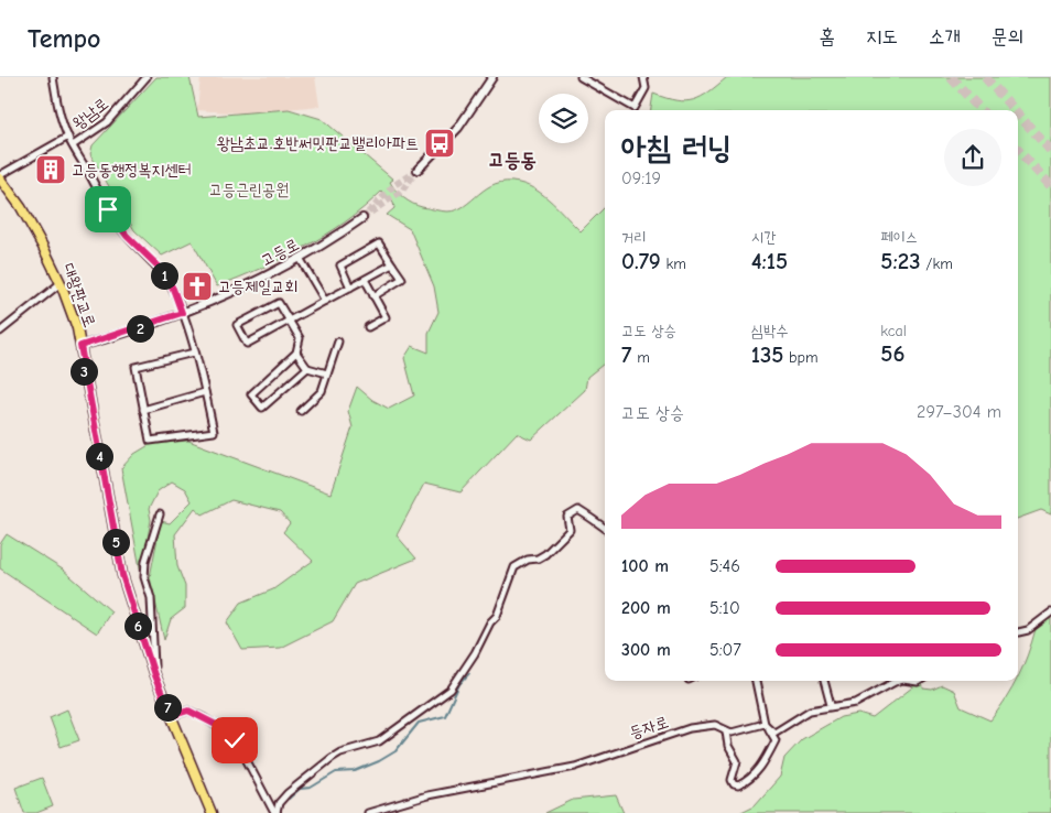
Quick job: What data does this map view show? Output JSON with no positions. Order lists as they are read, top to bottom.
{
  "streets": {
    "main road": ["대왕판교로"],
    "street": ["왕남로", "고등로", "등자로"]
  },
  "crossings": [
    ["왕남로", "대왕판교로"],
    ["고등로", "대왕판교로"]
  ],
  "districts": ["고등동"],
  "parks": ["고등근린공원"],
  "places": {
    "bus stop": ["왕남초교.호반써밋판교밸리아파트"],
    "building": ["고등동행정복지센터"],
    "church": ["고등제일교회"]
  },
  "page": {
    "header": "Tempo",
    "nav": [
      "홈",
      "지도",
      "소개",
      "문의"
    ],
    "heading": ["아침 러닝", "09:19"],
    "stats": [
      ["거리", "0.79 km"],
      ["시간", "4:15"],
      ["페이스", "5:23 /km"],
      ["고도 상승", "7 m"],
      ["심박수", "135 bpm"],
      ["kcal", "56"]
    ],
    "pins": [
      "1",
      "2",
      "3",
      "4",
      "5",
      "6",
      "7"
    ],
    "chart": ["고도 상승", "297–304 m"],
    "list": [
      {
        "name": "100 m",
        "note": "5:46"
      },
      {
        "name": "200 m",
        "note": "5:10"
      },
      {
        "name": "300 m",
        "note": "5:07"
      }
    ]
  }
}
